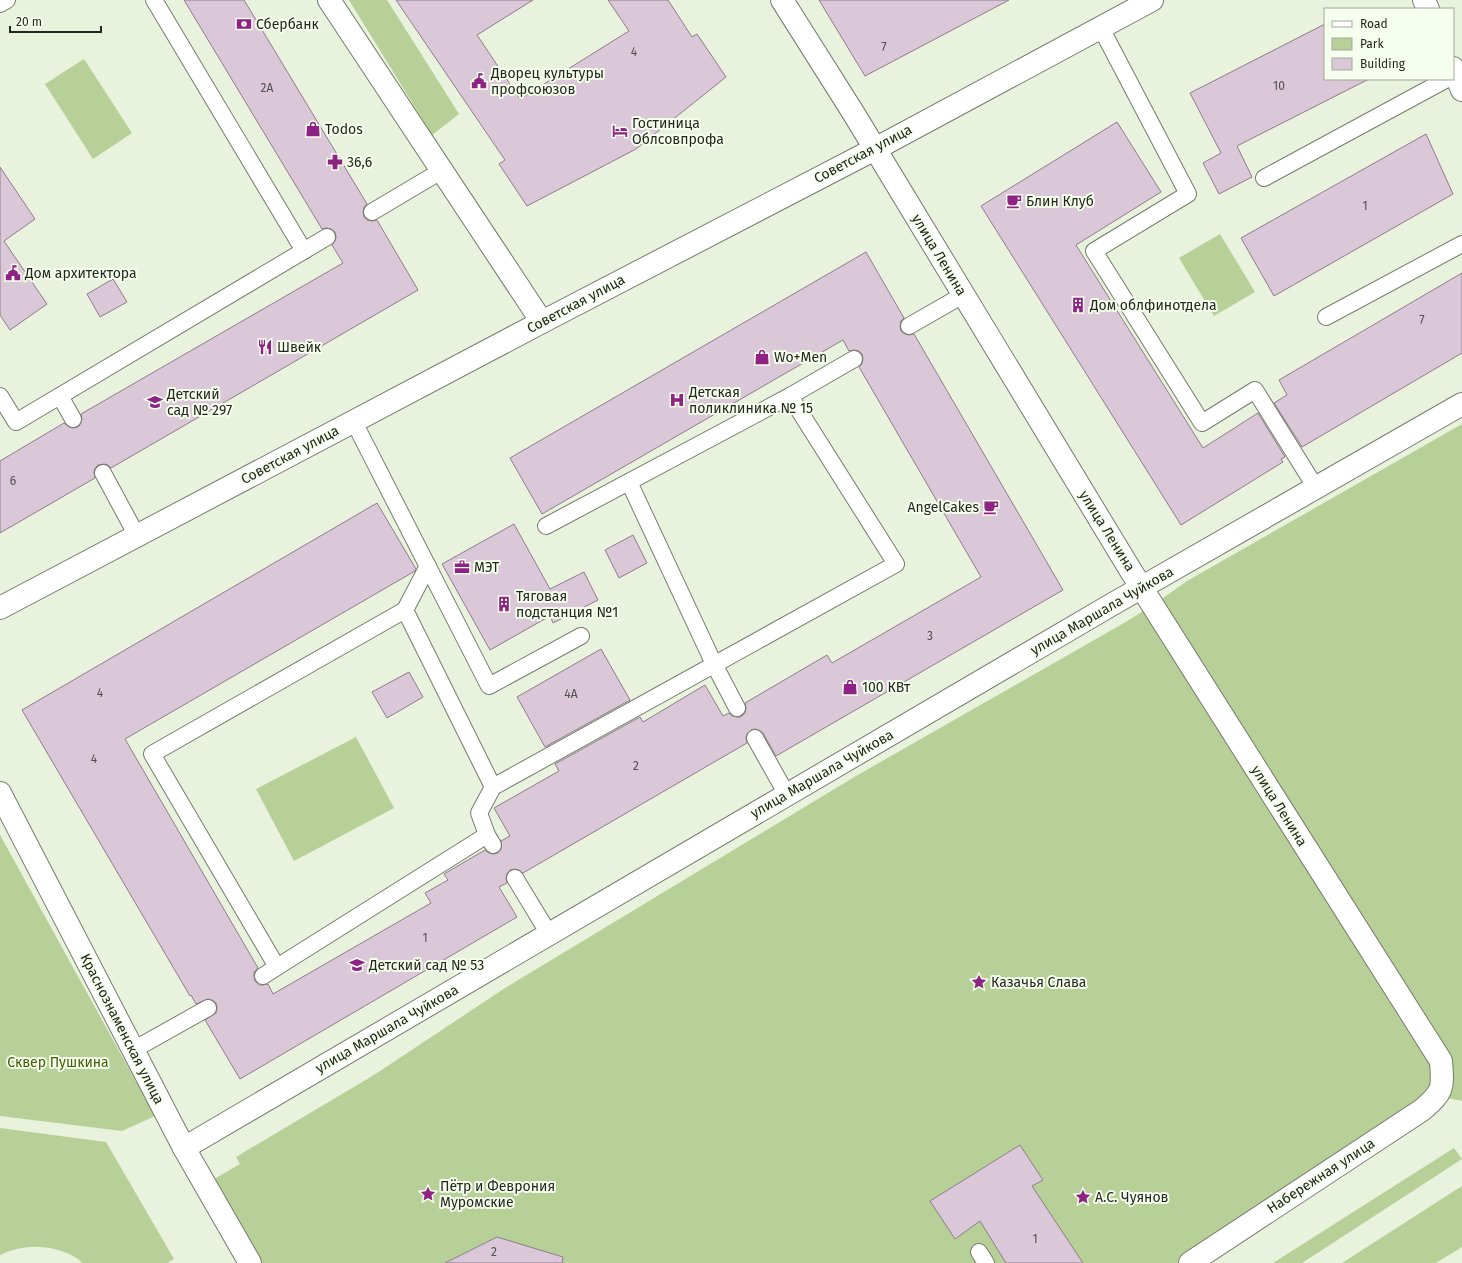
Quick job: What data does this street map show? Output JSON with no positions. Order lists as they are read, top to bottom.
{
  "streets": {
    "street": [
      "Советская улица",
      "улица Ленина",
      "улица Маршала Чуйкова",
      "Краснознаменская улица",
      "Набережная улица"
    ]
  },
  "crossings": [
    ["Советская улица", "улица Ленина"],
    ["улица Ленина", "улица Маршала Чуйкова"],
    ["улица Ленина", "Набережная улица"],
    ["улица Маршала Чуйкова", "Краснознаменская улица"]
  ],
  "parks": ["Сквер Пушкина"],
  "places": {
    "bank": ["Сбербанк"],
    "public building": ["Дворец культуры профсоюзов", "Дом архитектора"],
    "shop": ["Todos", "Wo+Men", "100 КВт"],
    "hotel": ["Гостиница Облсовпрофа"],
    "pharmacy": ["36,6"],
    "cafe": ["Блин Клуб", "AngelCakes"],
    "building": ["Дом облфинотдела", "Тяговая подстанция №1"],
    "restaurant": ["Швейк"],
    "hospital": ["Детская поликлиника № 15"],
    "school or university": ["Детский сад № 297", "Детский сад № 53"],
    "office": ["МЭТ"],
    "place": ["Казачья Слава", "Пётр и Феврония Муромские", "А.С. Чуянов"]
  },
  "house_numbers": [
    "7",
    "4",
    "10",
    "2А",
    "1",
    "7",
    "6",
    "3",
    "4",
    "4А",
    "4",
    "2",
    "1",
    "1",
    "2"
  ],
  "legend": ["Road", "Park", "Building"],
  "scale_bar": "20 m"
}
